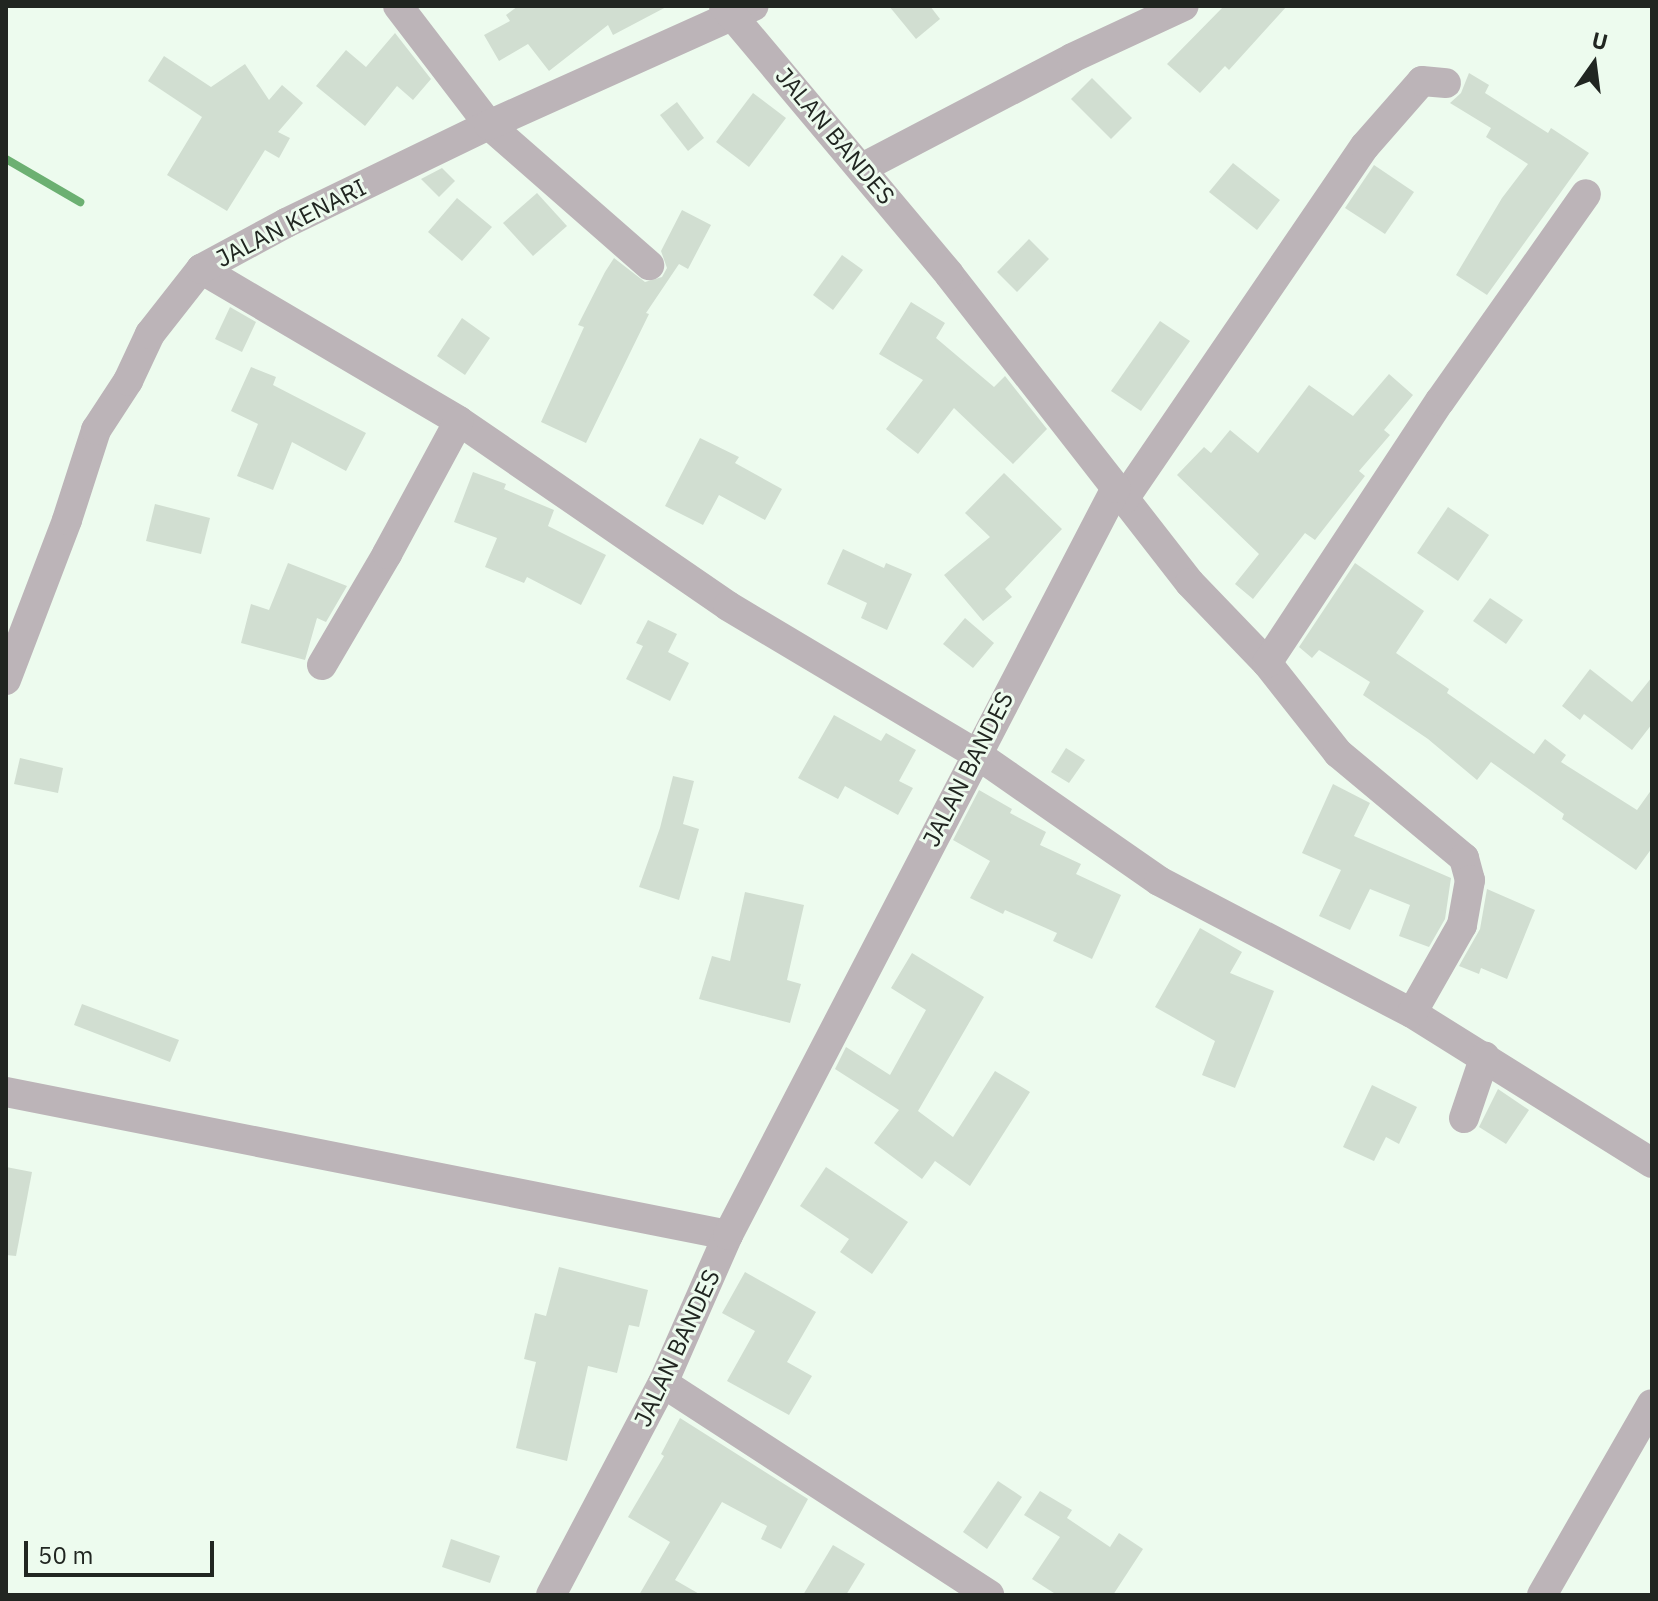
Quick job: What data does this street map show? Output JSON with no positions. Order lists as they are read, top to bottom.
{
  "streets": {
    "street": ["JALAN BANDES", "JALAN KENARI"]
  },
  "crossings": [
    ["JALAN BANDES", "JALAN KENARI"]
  ],
  "scale_bar": "50 m",
  "north": "top"
}
